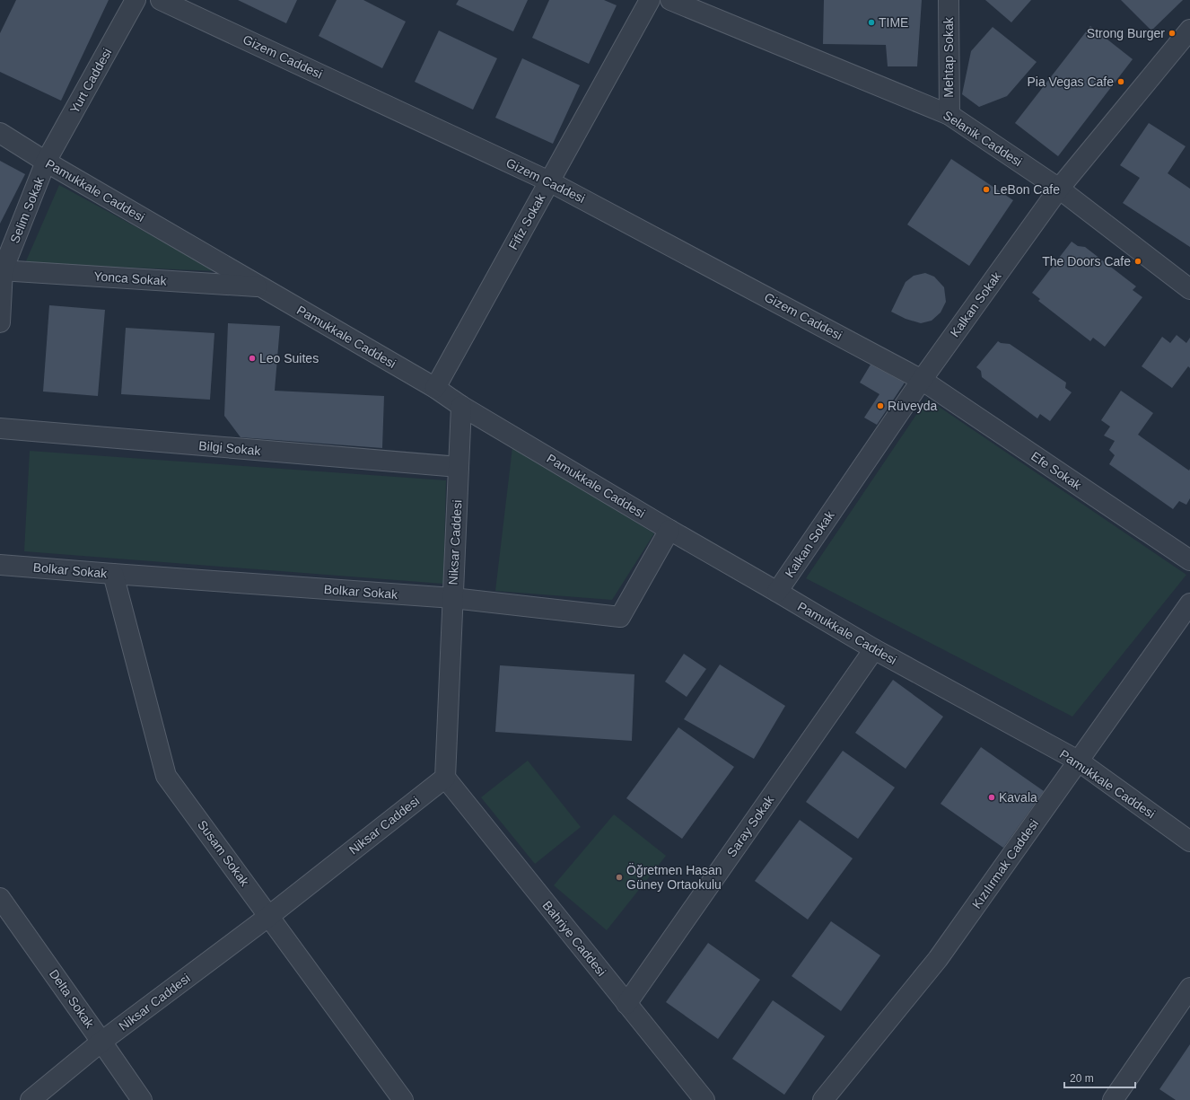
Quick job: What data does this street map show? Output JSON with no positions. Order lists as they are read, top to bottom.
{
  "streets": {
    "street": [
      "Gizem Caddesi",
      "Mehtap Sokak",
      "Yurt Caddesi",
      "Selanik Caddesi",
      "Pamukkale Caddesi",
      "Selim Sokak",
      "Fifiz Sokak",
      "Yonca Sokak",
      "Kalkan Sokak",
      "Bilgi Sokak",
      "Efe Sokak",
      "Niksar Caddesi",
      "Bolkar Sokak",
      "Saray Sokak",
      "Susam Sokak",
      "Kızılırmak Caddesi",
      "Bahriye Caddesi",
      "Delta Sokak"
    ]
  },
  "crossings": [
    ["Gizem Caddesi", "Fifiz Sokak"],
    ["Gizem Caddesi", "Kalkan Sokak"],
    ["Gizem Caddesi", "Efe Sokak"],
    ["Mehtap Sokak", "Selanik Caddesi"],
    ["Yurt Caddesi", "Pamukkale Caddesi"],
    ["Yurt Caddesi", "Selim Sokak"],
    ["Selanik Caddesi", "Kalkan Sokak"],
    ["Pamukkale Caddesi", "Selim Sokak"],
    ["Pamukkale Caddesi", "Fifiz Sokak"],
    ["Pamukkale Caddesi", "Yonca Sokak"],
    ["Pamukkale Caddesi", "Kalkan Sokak"],
    ["Pamukkale Caddesi", "Niksar Caddesi"],
    ["Pamukkale Caddesi", "Bolkar Sokak"],
    ["Pamukkale Caddesi", "Saray Sokak"],
    ["Pamukkale Caddesi", "Kızılırmak Caddesi"],
    ["Selim Sokak", "Yonca Sokak"],
    ["Kalkan Sokak", "Efe Sokak"],
    ["Bilgi Sokak", "Niksar Caddesi"],
    ["Niksar Caddesi", "Bolkar Sokak"],
    ["Niksar Caddesi", "Susam Sokak"],
    ["Niksar Caddesi", "Bahriye Caddesi"],
    ["Niksar Caddesi", "Delta Sokak"],
    ["Bolkar Sokak", "Susam Sokak"],
    ["Saray Sokak", "Bahriye Caddesi"]
  ],
  "places": [
    "TIME",
    "Strong Burger",
    "Pia Vegas Cafe",
    "LeBon Cafe",
    "The Doors Cafe",
    "Leo Suites",
    "Rüveyda",
    "Kavala",
    "Öğretmen Hasan Güney Ortaokulu"
  ],
  "scale_bar": "20 m"
}
